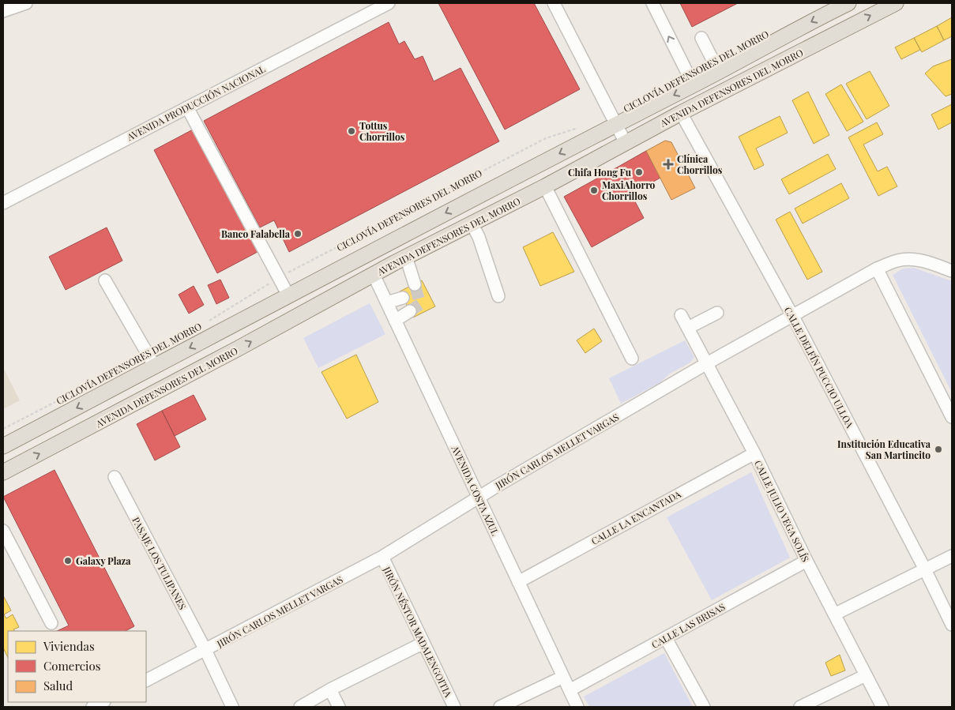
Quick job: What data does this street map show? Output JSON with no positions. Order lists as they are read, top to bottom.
{
  "streets": {
    "main road": ["AVENIDA DEFENSORES DEL MORRO"],
    "street": [
      "AVENIDA PRODUCCIÓN NACIONAL",
      "CALLE DELFÍN PUCCIO ULLOA",
      "JIRÓN CARLOS MELLET VARGAS",
      "AVENIDA COSTA AZUL",
      "CALLE JULIO VEGA SOLÍS",
      "CALLE LA ENCANTADA",
      "PASAJE LOS TULIPANES",
      "CALLE LAS BRISAS",
      "JIRÓN NÉSTOR MADALENGOITIA"
    ],
    "path": ["CICLOVÍA DEFENSORES DEL MORRO"]
  },
  "crossings": [
    ["AVENIDA DEFENSORES DEL MORRO", "CALLE DELFÍN PUCCIO ULLOA"],
    ["AVENIDA DEFENSORES DEL MORRO", "AVENIDA COSTA AZUL"],
    ["CALLE DELFÍN PUCCIO ULLOA", "JIRÓN CARLOS MELLET VARGAS"],
    ["JIRÓN CARLOS MELLET VARGAS", "AVENIDA COSTA AZUL"],
    ["JIRÓN CARLOS MELLET VARGAS", "CALLE JULIO VEGA SOLÍS"],
    ["JIRÓN CARLOS MELLET VARGAS", "PASAJE LOS TULIPANES"],
    ["JIRÓN CARLOS MELLET VARGAS", "JIRÓN NÉSTOR MADALENGOITIA"],
    ["AVENIDA COSTA AZUL", "CALLE LA ENCANTADA"],
    ["AVENIDA COSTA AZUL", "CALLE LAS BRISAS"],
    ["CALLE JULIO VEGA SOLÍS", "CALLE LA ENCANTADA"],
    ["CALLE JULIO VEGA SOLÍS", "CALLE LAS BRISAS"]
  ],
  "places": {
    "other": [
      "Tottus Chorrillos",
      "Chifa Hong Fu",
      "MaxiAhorro Chorrillos",
      "Banco Falabella",
      "Institución Educativa San Martincito",
      "Galaxy Plaza"
    ],
    "health": ["Clínica Chorrillos"]
  },
  "legend": ["Viviendas", "Comercios", "Salud"]
}
